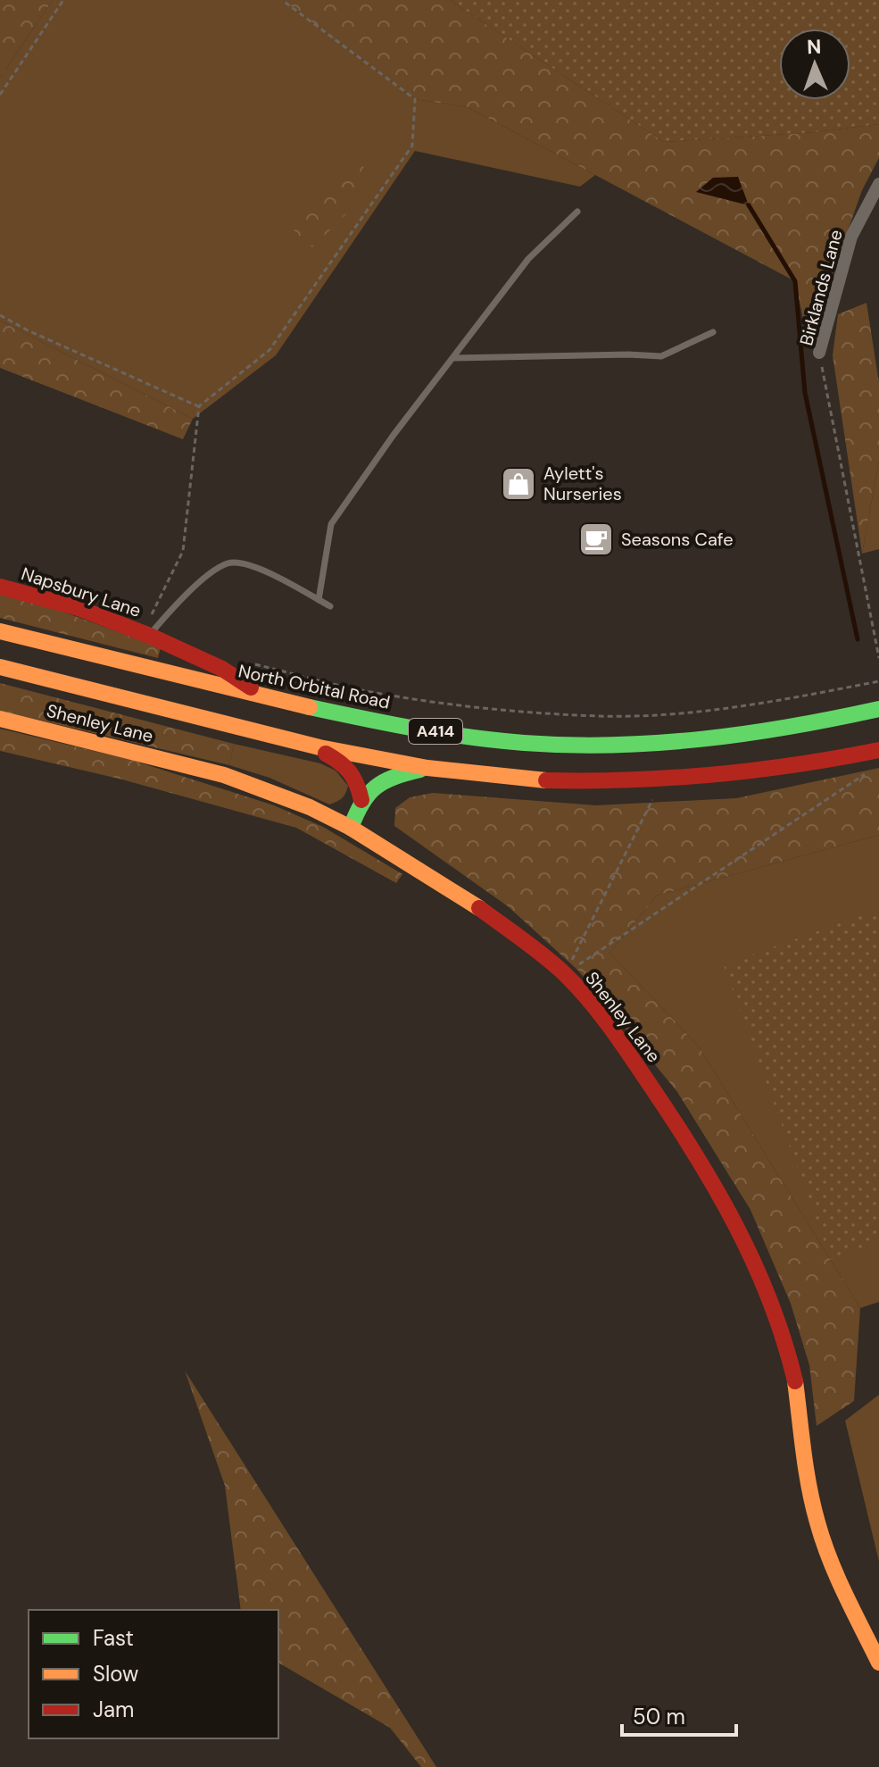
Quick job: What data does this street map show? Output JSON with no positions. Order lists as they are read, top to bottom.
{
  "streets": {
    "main road": [
      "Napsbury Lane",
      "North Orbital Road",
      "Shenley Lane",
      "A414"
    ],
    "street": ["Birklands Lane"]
  },
  "crossings": [
    ["Napsbury Lane", "North Orbital Road"]
  ],
  "places": {
    "shop": ["Aylett's Nurseries"],
    "cafe": ["Seasons Cafe"]
  },
  "legend": ["Fast", "Slow", "Jam"],
  "scale_bar": "50 m",
  "north": "top"
}
